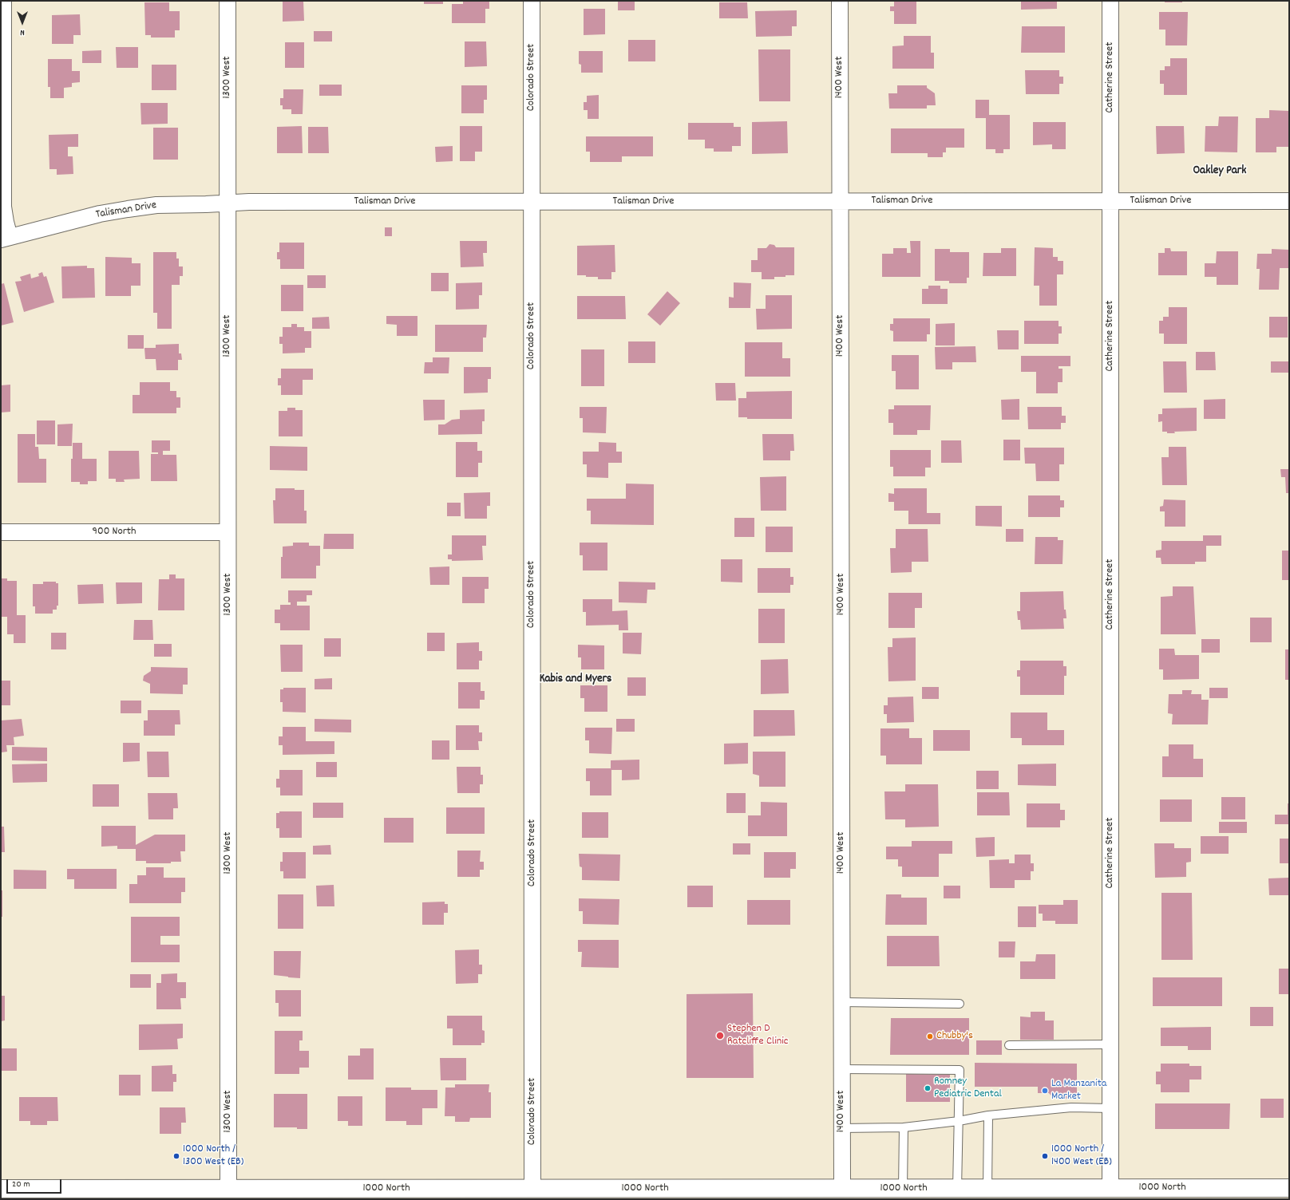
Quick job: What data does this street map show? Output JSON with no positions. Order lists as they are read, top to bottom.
{
  "streets": {
    "street": [
      "1300 West",
      "Colorado Street",
      "1400 West",
      "Catherine Street",
      "Talisman Drive",
      "900 North",
      "1000 North"
    ]
  },
  "crossings": [
    ["1300 West", "Talisman Drive"],
    ["1300 West", "900 North"],
    ["1300 West", "1000 North"],
    ["Colorado Street", "Talisman Drive"],
    ["Colorado Street", "1000 North"],
    ["1400 West", "Talisman Drive"],
    ["1400 West", "1000 North"],
    ["Catherine Street", "Talisman Drive"],
    ["Catherine Street", "1000 North"]
  ],
  "districts": ["Oakley Park", "Kabis and Myers"],
  "places": [
    "Stephen D Ratcliffe Clinic",
    "Chubby's",
    "Romney Pediatric Dental",
    "La Manzanita Market",
    "1000 North / 1300 West (EB)",
    "1000 North / 1400 West (EB)"
  ],
  "scale_bar": "20 m",
  "north": "bottom"
}
